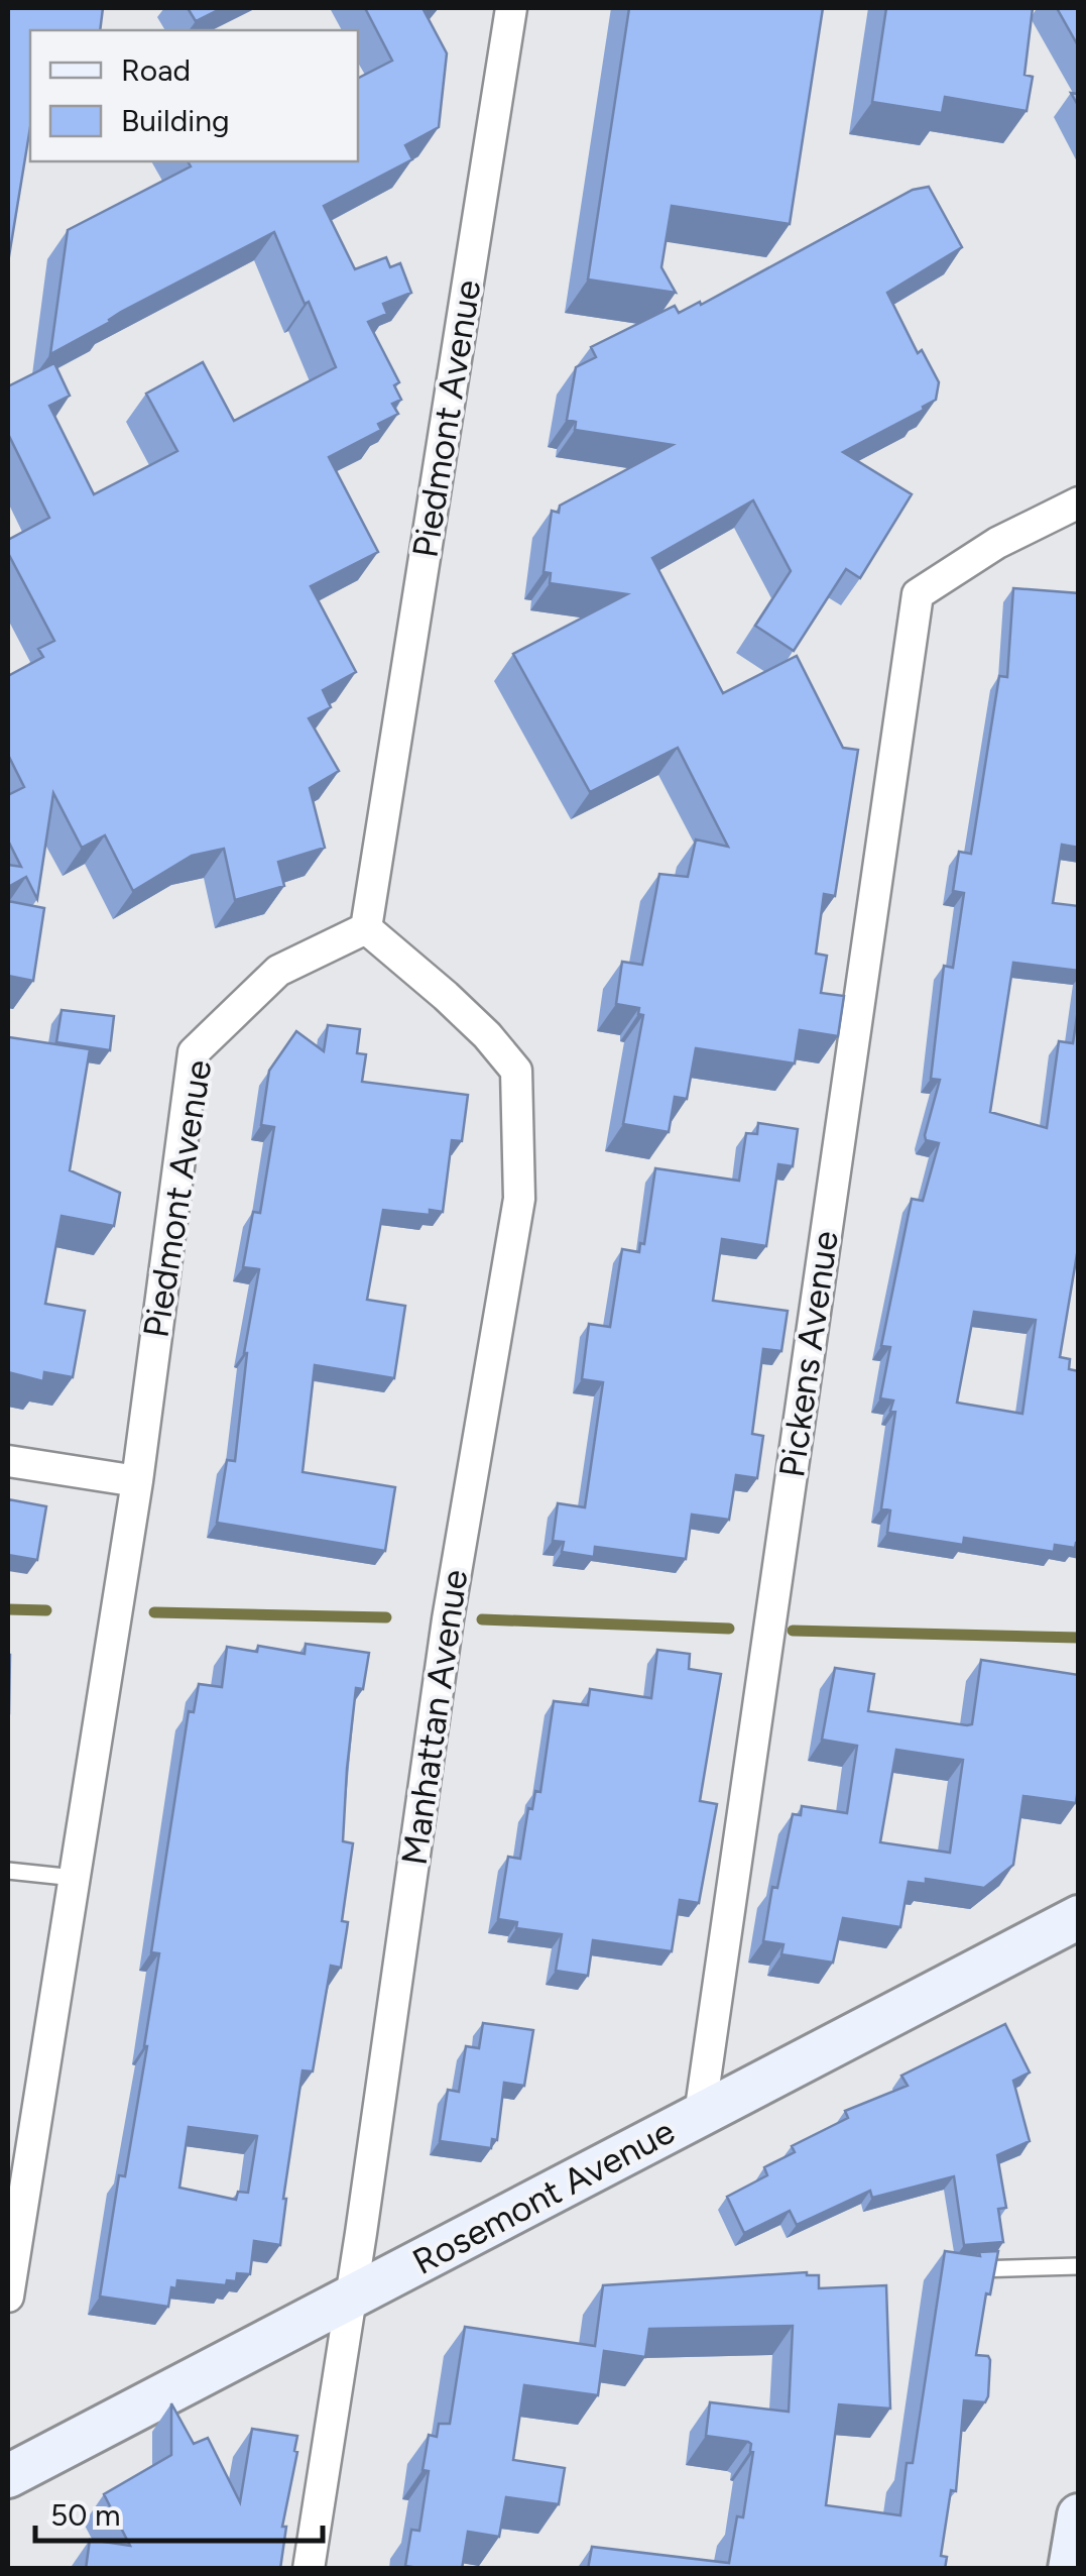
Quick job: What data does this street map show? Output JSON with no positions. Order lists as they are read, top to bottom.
{
  "streets": {
    "street": [
      "Piedmont Avenue",
      "Pickens Avenue",
      "Manhattan Avenue",
      "Rosemont Avenue"
    ]
  },
  "crossings": [
    ["Piedmont Avenue", "Manhattan Avenue"],
    ["Pickens Avenue", "Rosemont Avenue"],
    ["Manhattan Avenue", "Rosemont Avenue"]
  ],
  "legend": ["Road", "Building"],
  "scale_bar": "50 m"
}
